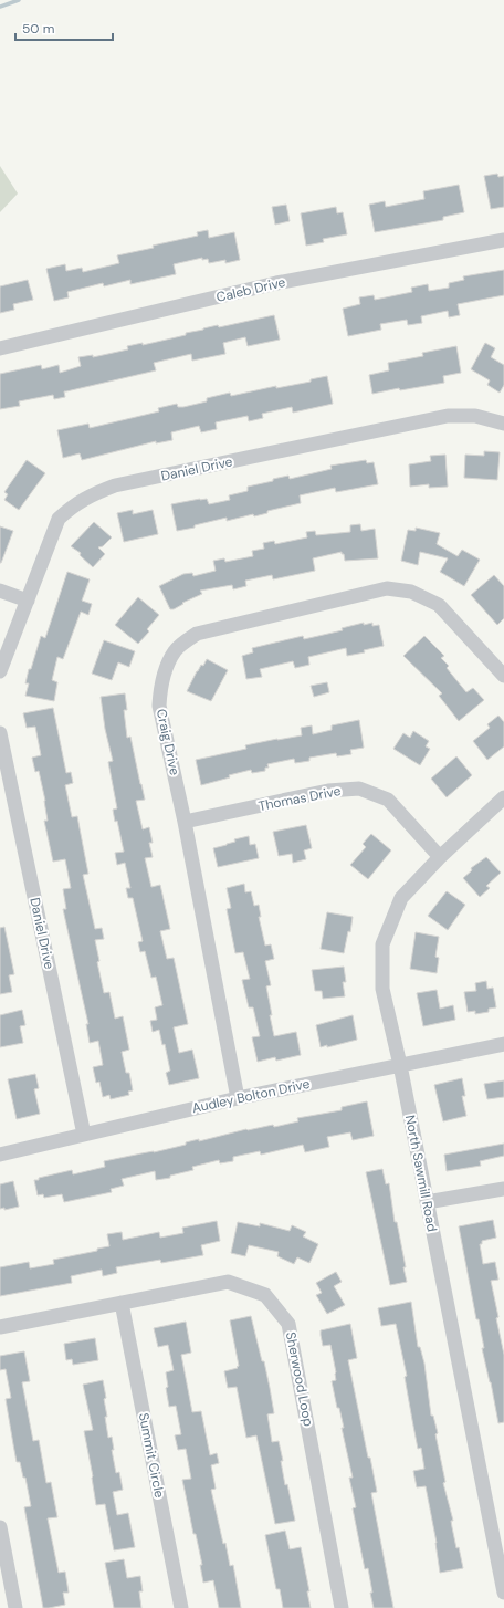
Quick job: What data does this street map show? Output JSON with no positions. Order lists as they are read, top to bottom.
{
  "streets": {
    "street": [
      "Caleb Drive",
      "Daniel Drive",
      "Craig Drive",
      "Thomas Drive",
      "Audley Bolton Drive",
      "North Sawmill Road",
      "Sherwood Loop",
      "Summit Circle"
    ]
  },
  "crossings": [
    ["Daniel Drive", "Audley Bolton Drive"],
    ["Craig Drive", "Thomas Drive"],
    ["Craig Drive", "Audley Bolton Drive"],
    ["Thomas Drive", "North Sawmill Road"],
    ["Audley Bolton Drive", "North Sawmill Road"],
    ["Sherwood Loop", "Summit Circle"]
  ],
  "scale_bar": "50 m"
}
